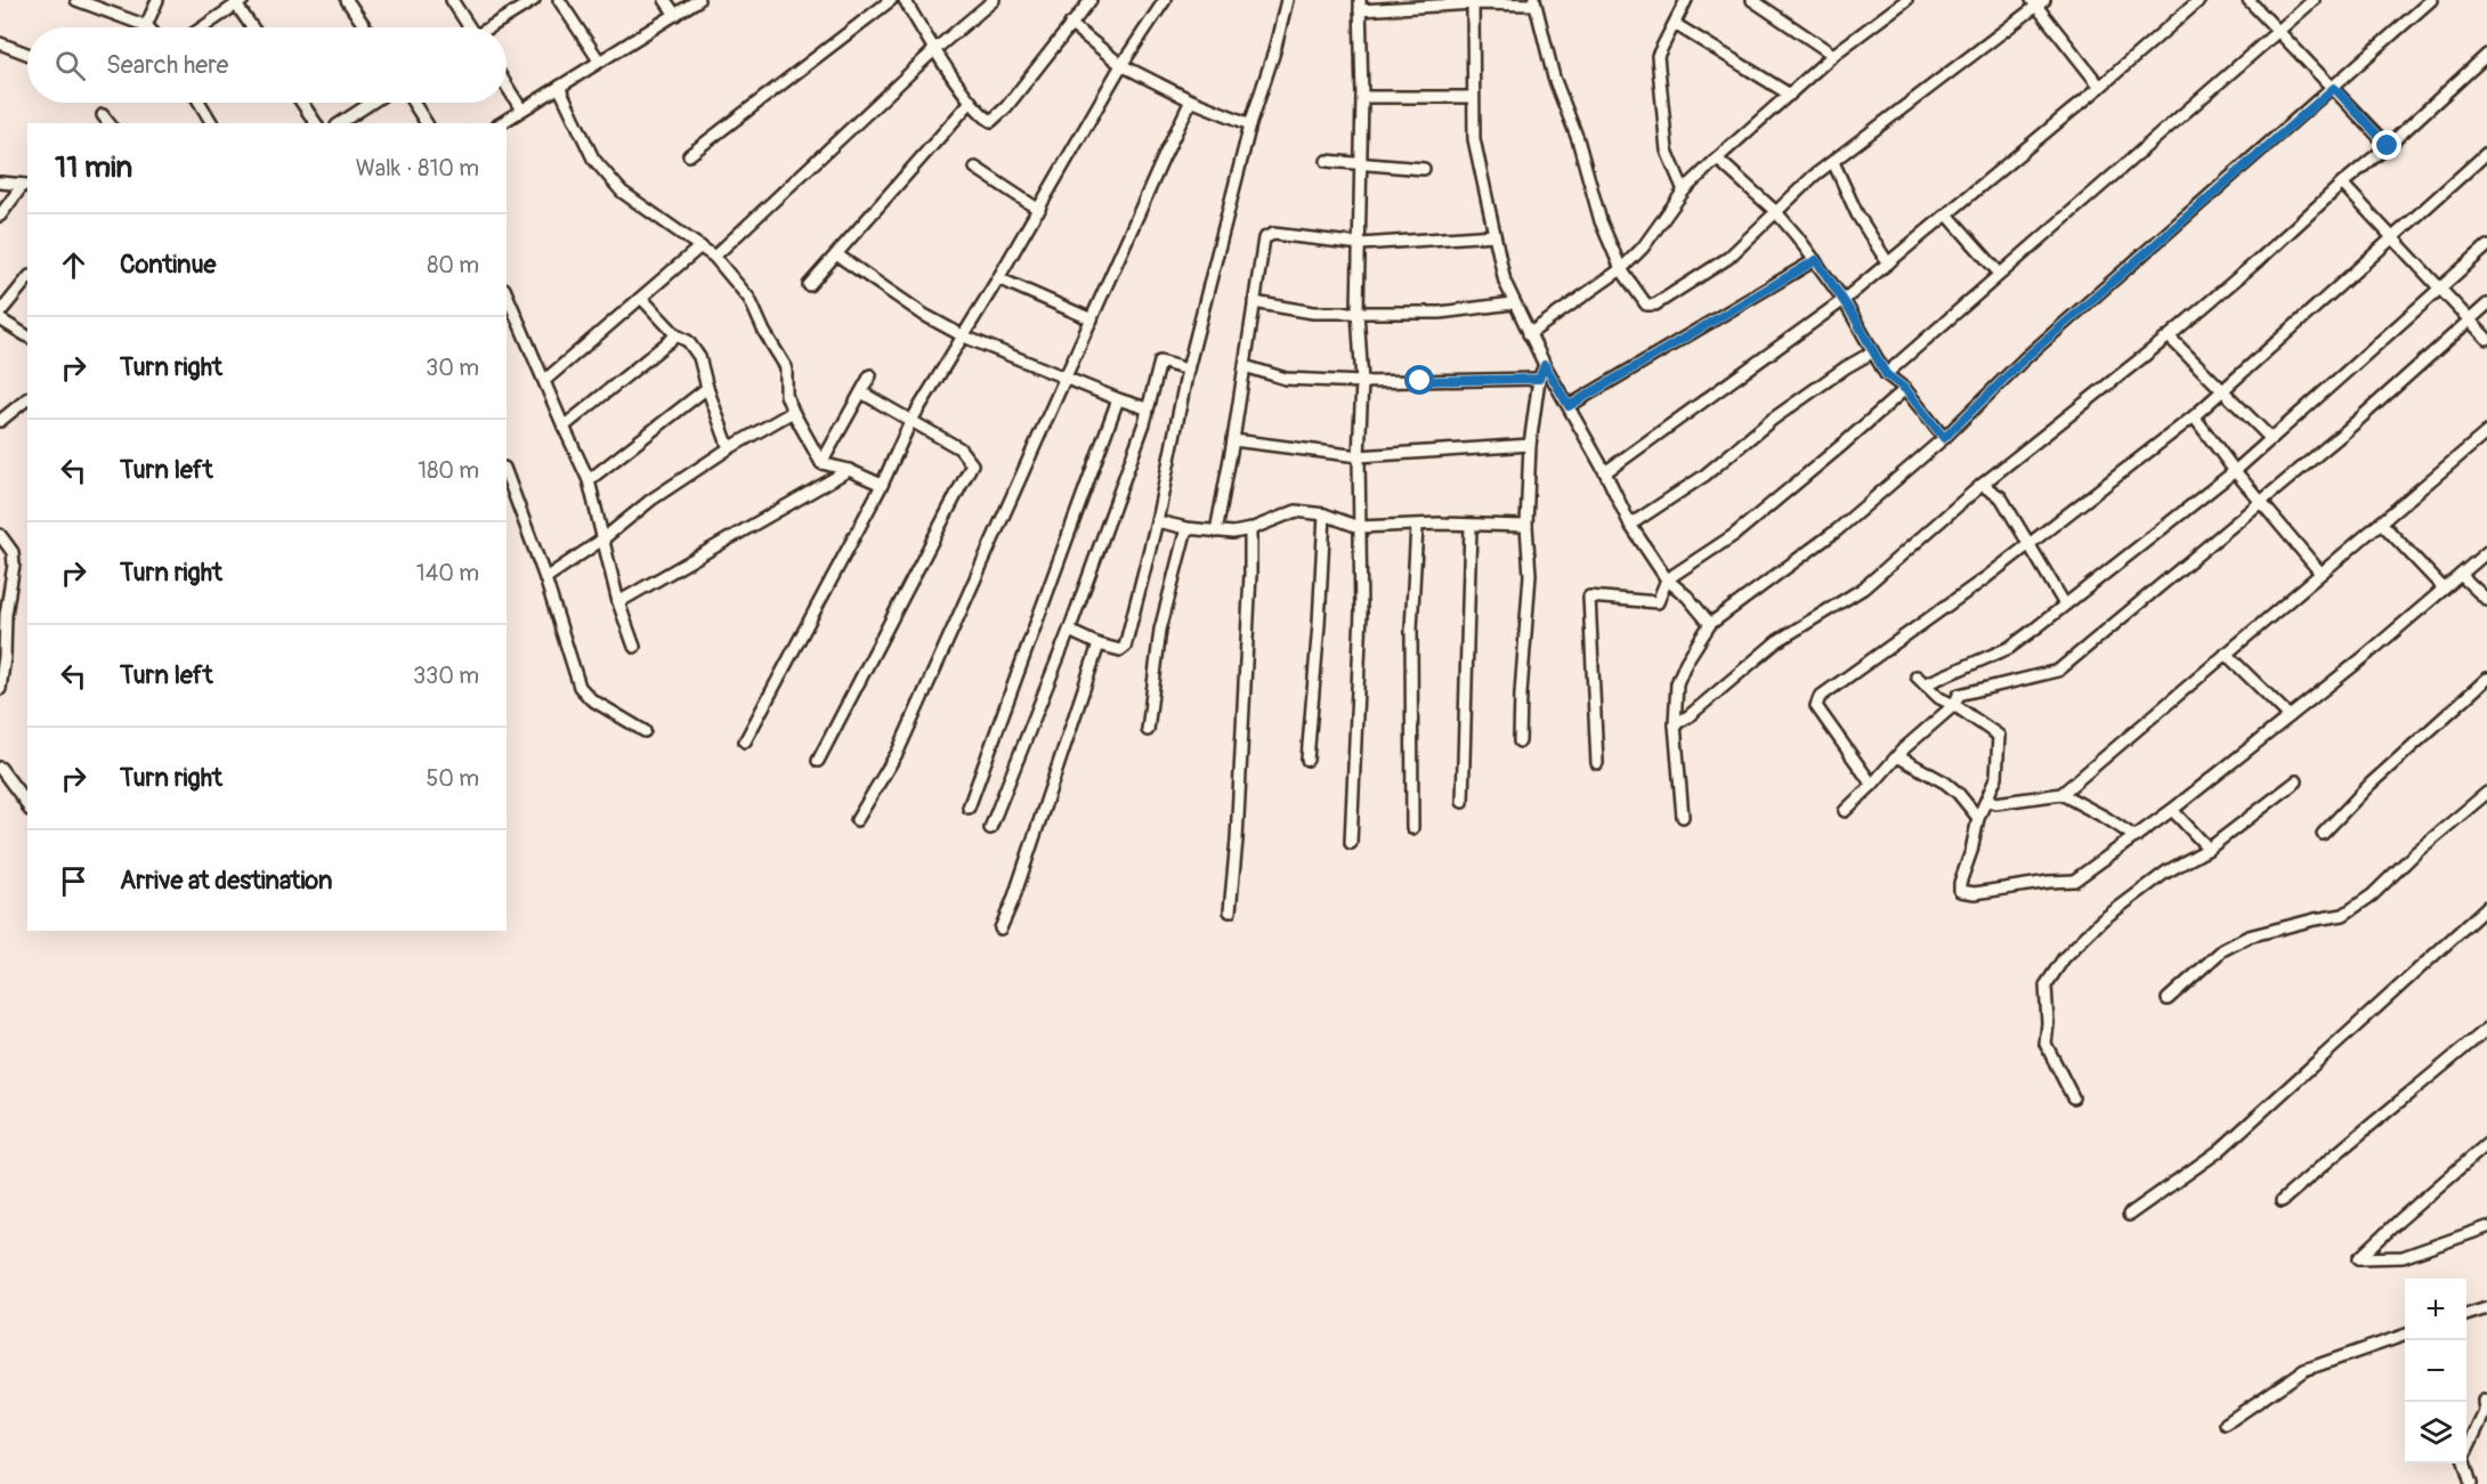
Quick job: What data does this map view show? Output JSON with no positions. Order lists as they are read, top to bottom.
{
  "page": {
    "search": "Search here",
    "heading": ["11 min", "Walk · 810 m"],
    "list": [
      ["Continue", "80 m"],
      ["Turn right", "30 m"],
      ["Turn left", "180 m"],
      ["Turn right", "140 m"],
      ["Turn left", "330 m"],
      ["Turn right", "50 m"],
      "Arrive at destination"
    ],
    "map_buttons": ["+", "−"]
  }
}
